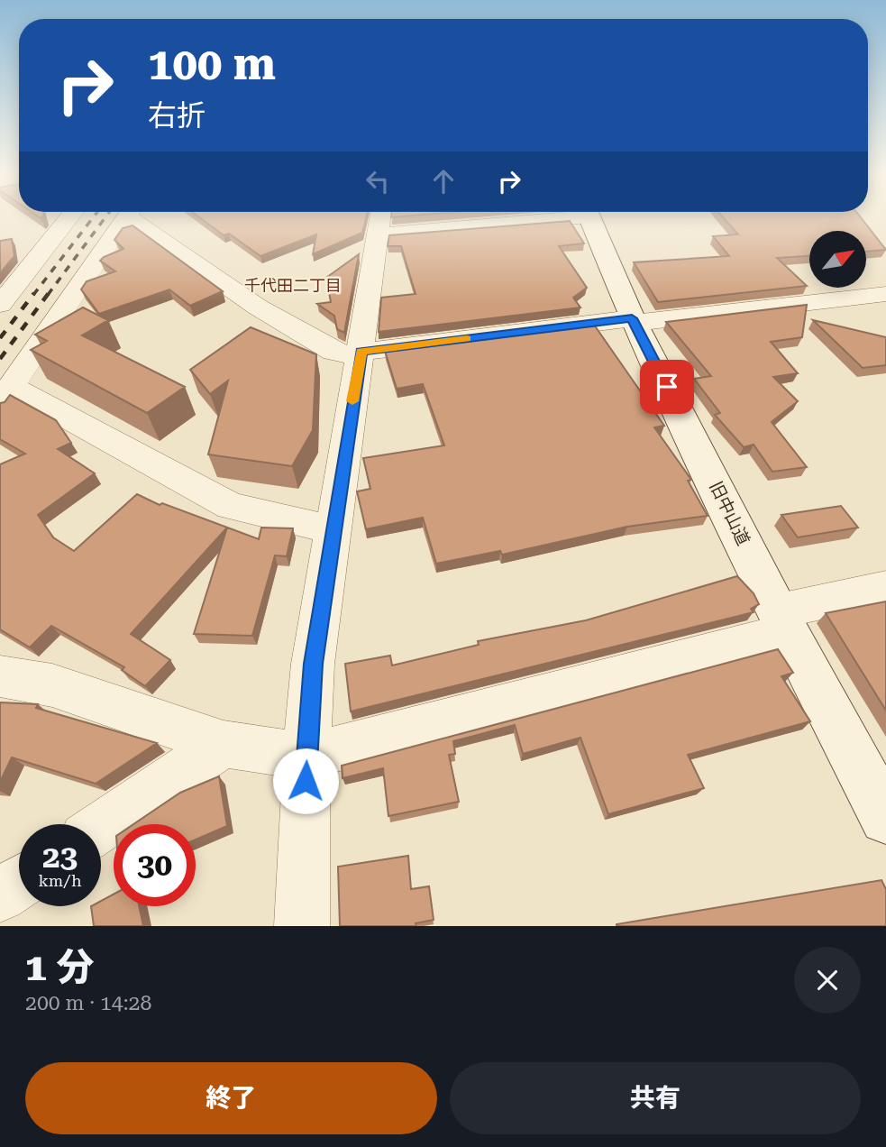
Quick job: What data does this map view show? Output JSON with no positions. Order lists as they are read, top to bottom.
{
  "streets": {
    "main road": ["旧中山道"]
  },
  "districts": ["千代田二丁目"],
  "north": "top right",
  "page": {
    "turn": ["100 m", "右折"],
    "speed": "23 km/h",
    "limit": "30",
    "heading": ["1 分", "200 m · 14:28"],
    "buttons": ["終了", "共有"]
  }
}
